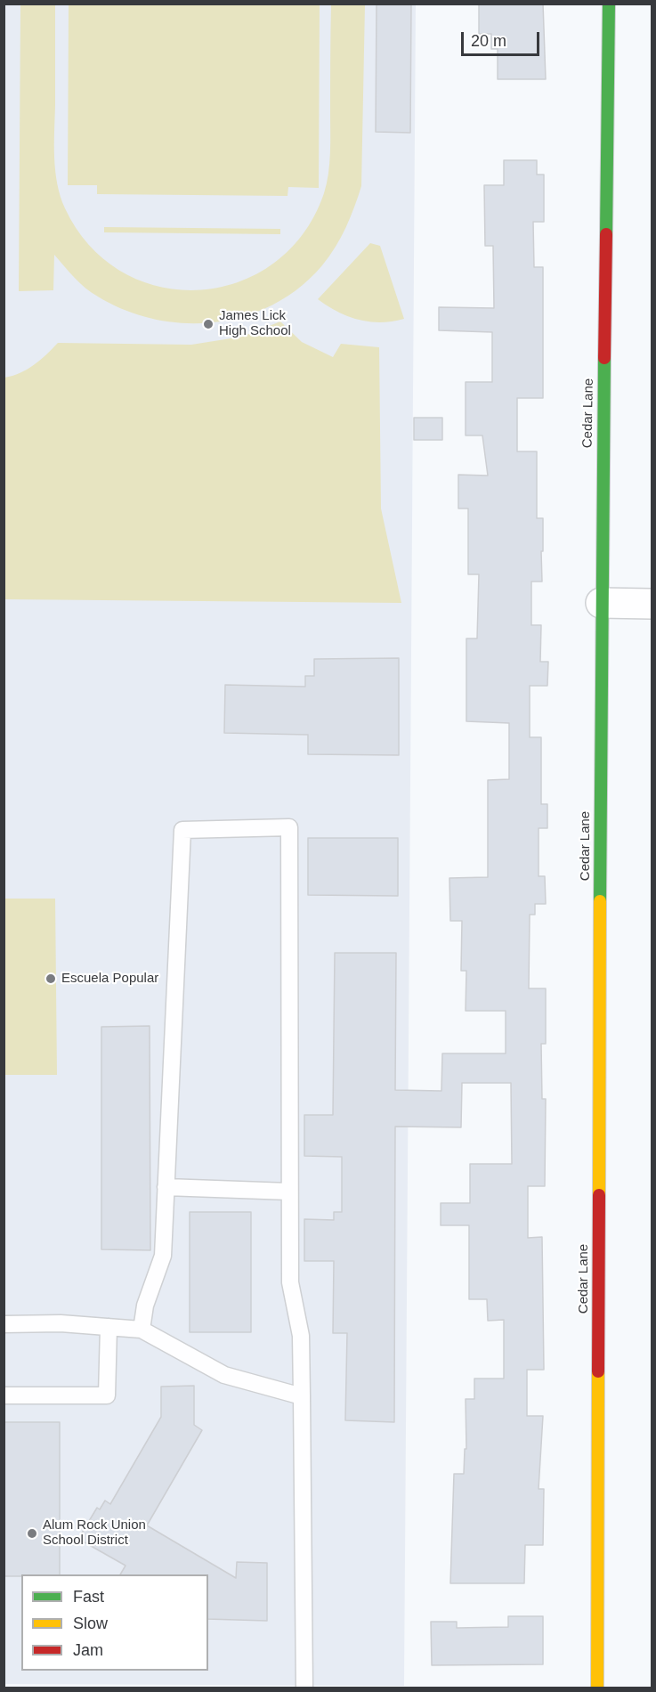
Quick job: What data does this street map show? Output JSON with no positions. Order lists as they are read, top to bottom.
{
  "streets": {
    "street": ["Cedar Lane"]
  },
  "places": ["James Lick High School", "Escuela Popular", "Alum Rock Union School District"],
  "legend": ["Fast", "Slow", "Jam"],
  "scale_bar": "20 m"
}
